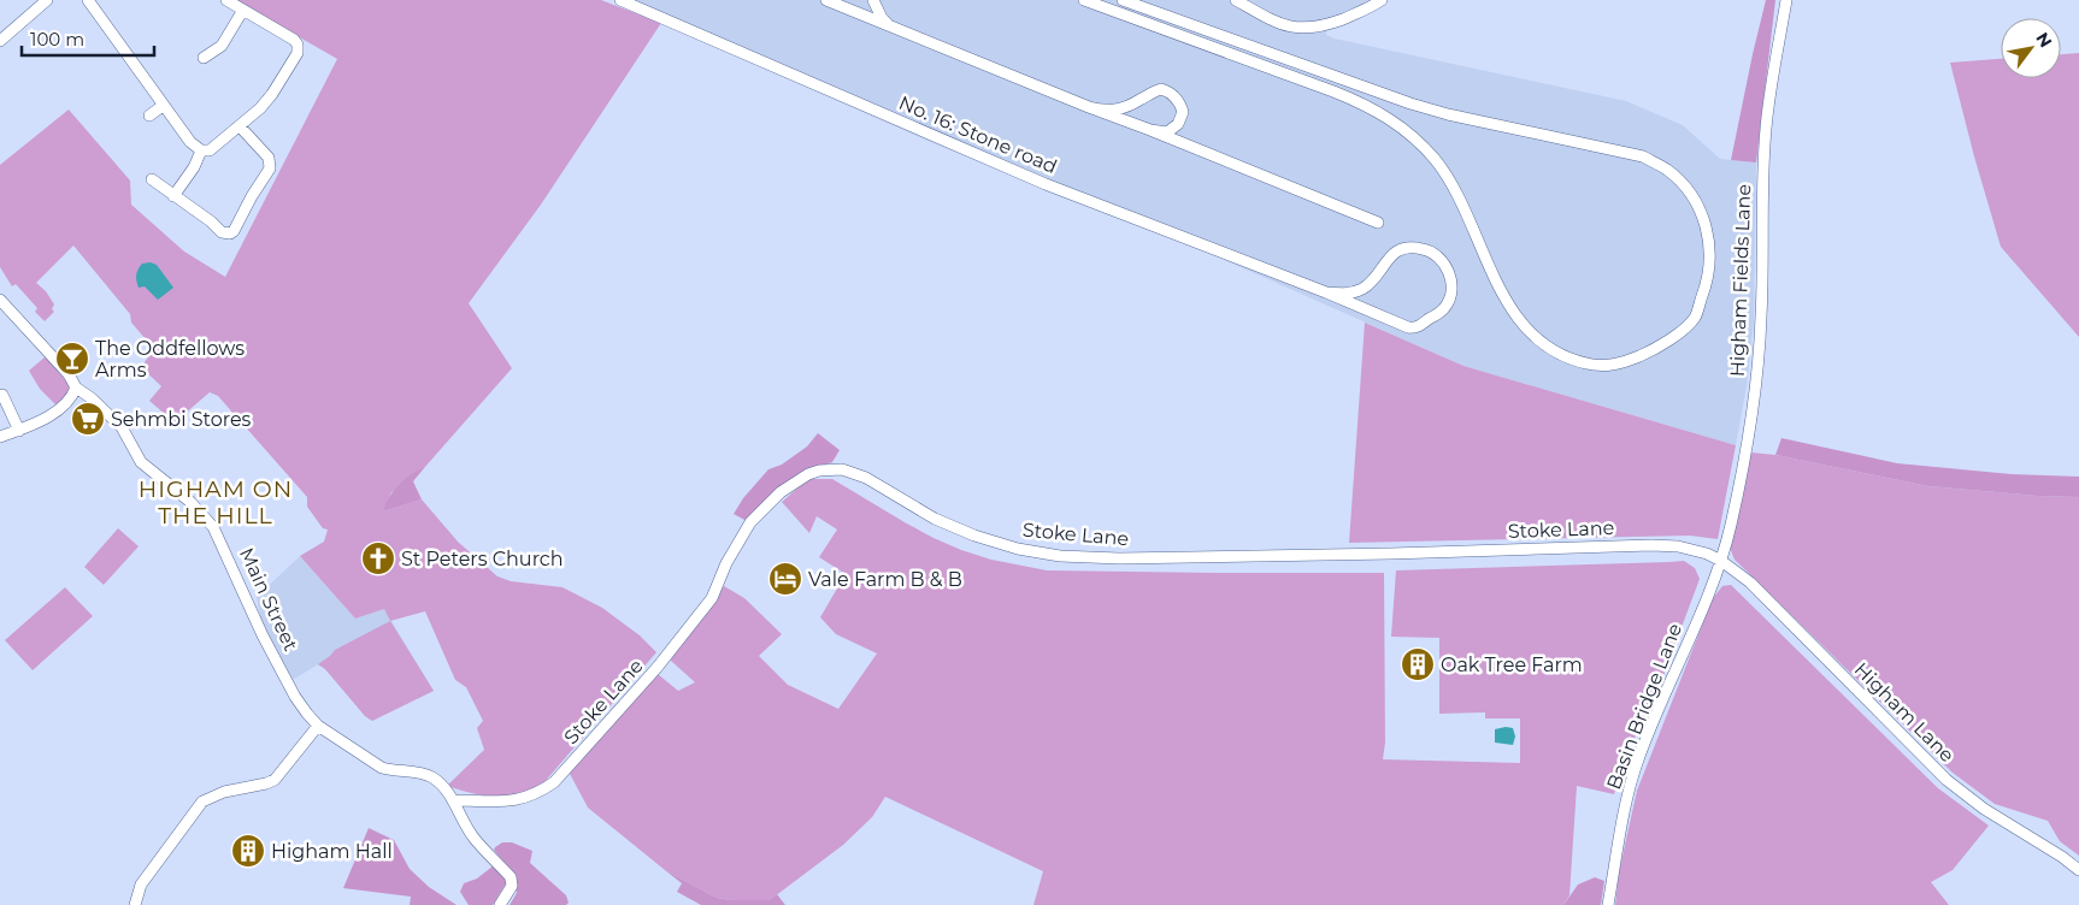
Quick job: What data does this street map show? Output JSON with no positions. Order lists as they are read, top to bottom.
{
  "streets": {
    "street": [
      "No. 16: Stone road",
      "Higham Fields Lane",
      "Stoke Lane",
      "Main Street",
      "Basin Bridge Lane",
      "Higham Lane"
    ]
  },
  "crossings": [
    ["Higham Fields Lane", "Stoke Lane"],
    ["Higham Fields Lane", "Basin Bridge Lane"],
    ["Higham Fields Lane", "Higham Lane"],
    ["Stoke Lane", "Main Street"],
    ["Stoke Lane", "Basin Bridge Lane"],
    ["Stoke Lane", "Higham Lane"],
    ["Basin Bridge Lane", "Higham Lane"]
  ],
  "districts": ["HIGHAM ON THE HILL"],
  "places": {
    "bar": ["The Oddfellows Arms"],
    "supermarket": ["Sehmbi Stores"],
    "church": ["St Peters Church"],
    "hotel": ["Vale Farm B & B"],
    "building": ["Oak Tree Farm", "Higham Hall"]
  },
  "scale_bar": "100 m",
  "north": "top right"
}
